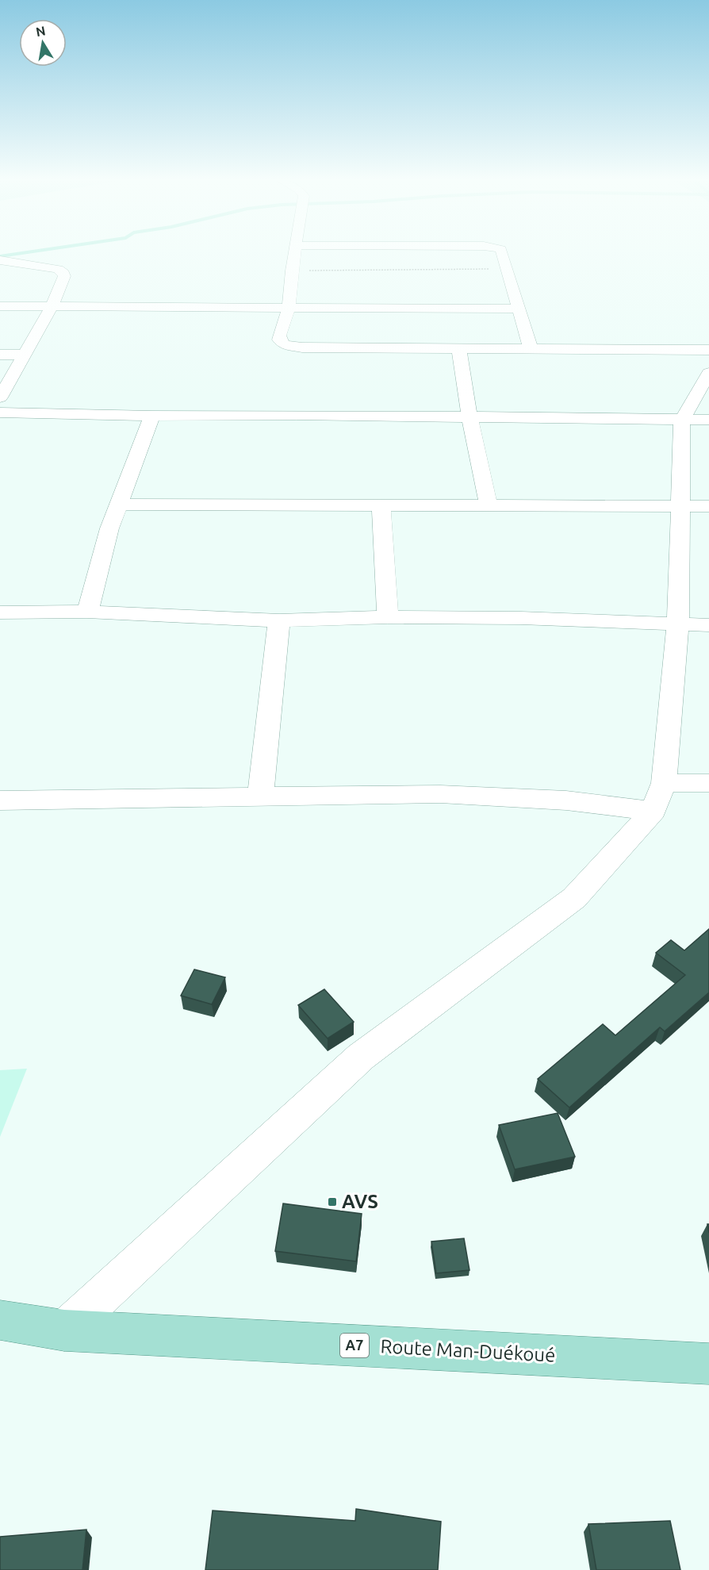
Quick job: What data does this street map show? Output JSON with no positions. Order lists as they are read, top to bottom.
{
  "streets": {
    "main road": ["A7", "Route Man-Duékoué"]
  },
  "places": {
    "transit": ["AVS"]
  },
  "north": "top"
}
